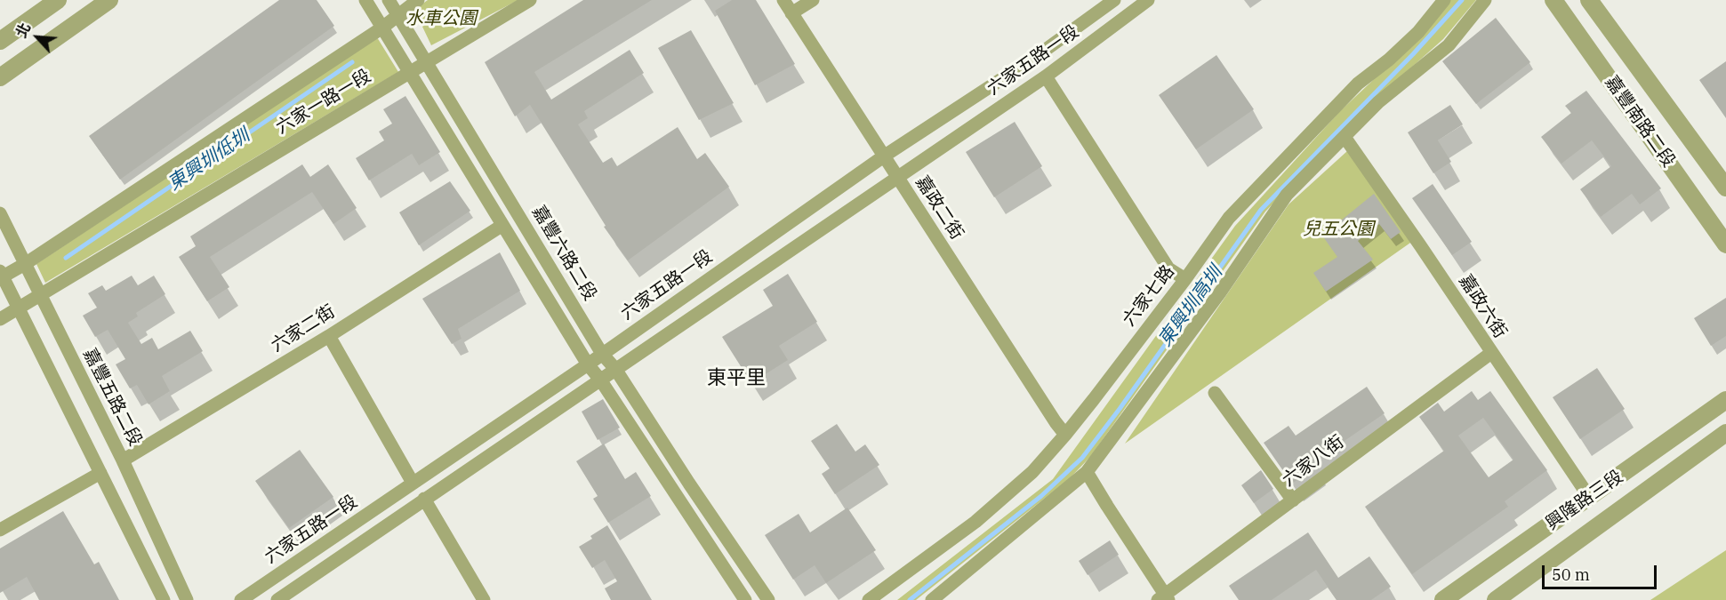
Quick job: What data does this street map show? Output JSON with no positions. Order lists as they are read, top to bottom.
{
  "streets": {
    "street": [
      "六家五路一段",
      "六家一路一段",
      "嘉豐南路二段",
      "嘉政二街",
      "嘉豐六路二段",
      "六家七路",
      "嘉政六街",
      "六家二街",
      "嘉豐五路二段",
      "六家八街",
      "興隆路三段"
    ]
  },
  "crossings": [
    ["六家五路一段", "嘉政二街"],
    ["六家五路一段", "嘉豐六路二段"],
    ["六家一路一段", "嘉豐六路二段"],
    ["六家一路一段", "嘉豐五路二段"],
    ["嘉政二街", "六家七路"],
    ["嘉政六街", "六家八街"],
    ["嘉政六街", "興隆路三段"],
    ["六家二街", "嘉豐五路二段"]
  ],
  "districts": ["東平里"],
  "water": ["東興圳低圳", "東興圳高圳"],
  "parks": ["水車公園", "兒五公園"],
  "scale_bar": "50 m",
  "north": "top left"
}
